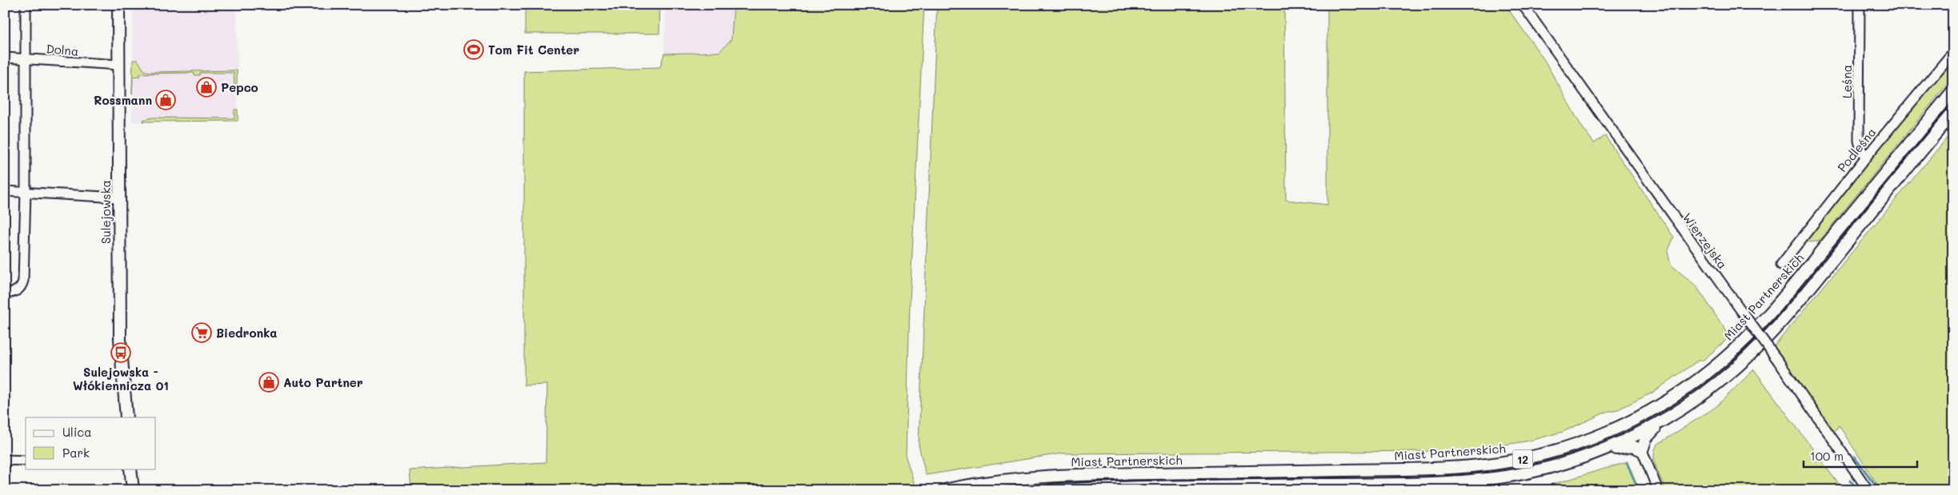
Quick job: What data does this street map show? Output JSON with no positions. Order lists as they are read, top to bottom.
{
  "streets": {
    "main road": ["Sulejowska", "Miast Partnerskich", "12"],
    "street": [
      "Dolna",
      "Leśna",
      "Podleśna",
      "Wierzejska"
    ]
  },
  "crossings": [
    ["Dolna", "Sulejowska"],
    ["Leśna", "Podleśna"]
  ],
  "places": {
    "sports": ["Tom Fit Center"],
    "shop": ["Pepco", "Rossmann", "Auto Partner"],
    "supermarket": ["Biedronka"],
    "bus stop": ["Sulejowska - Włókiennicza 01"]
  },
  "legend": ["Ulica", "Park"],
  "scale_bar": "100 m"
}
